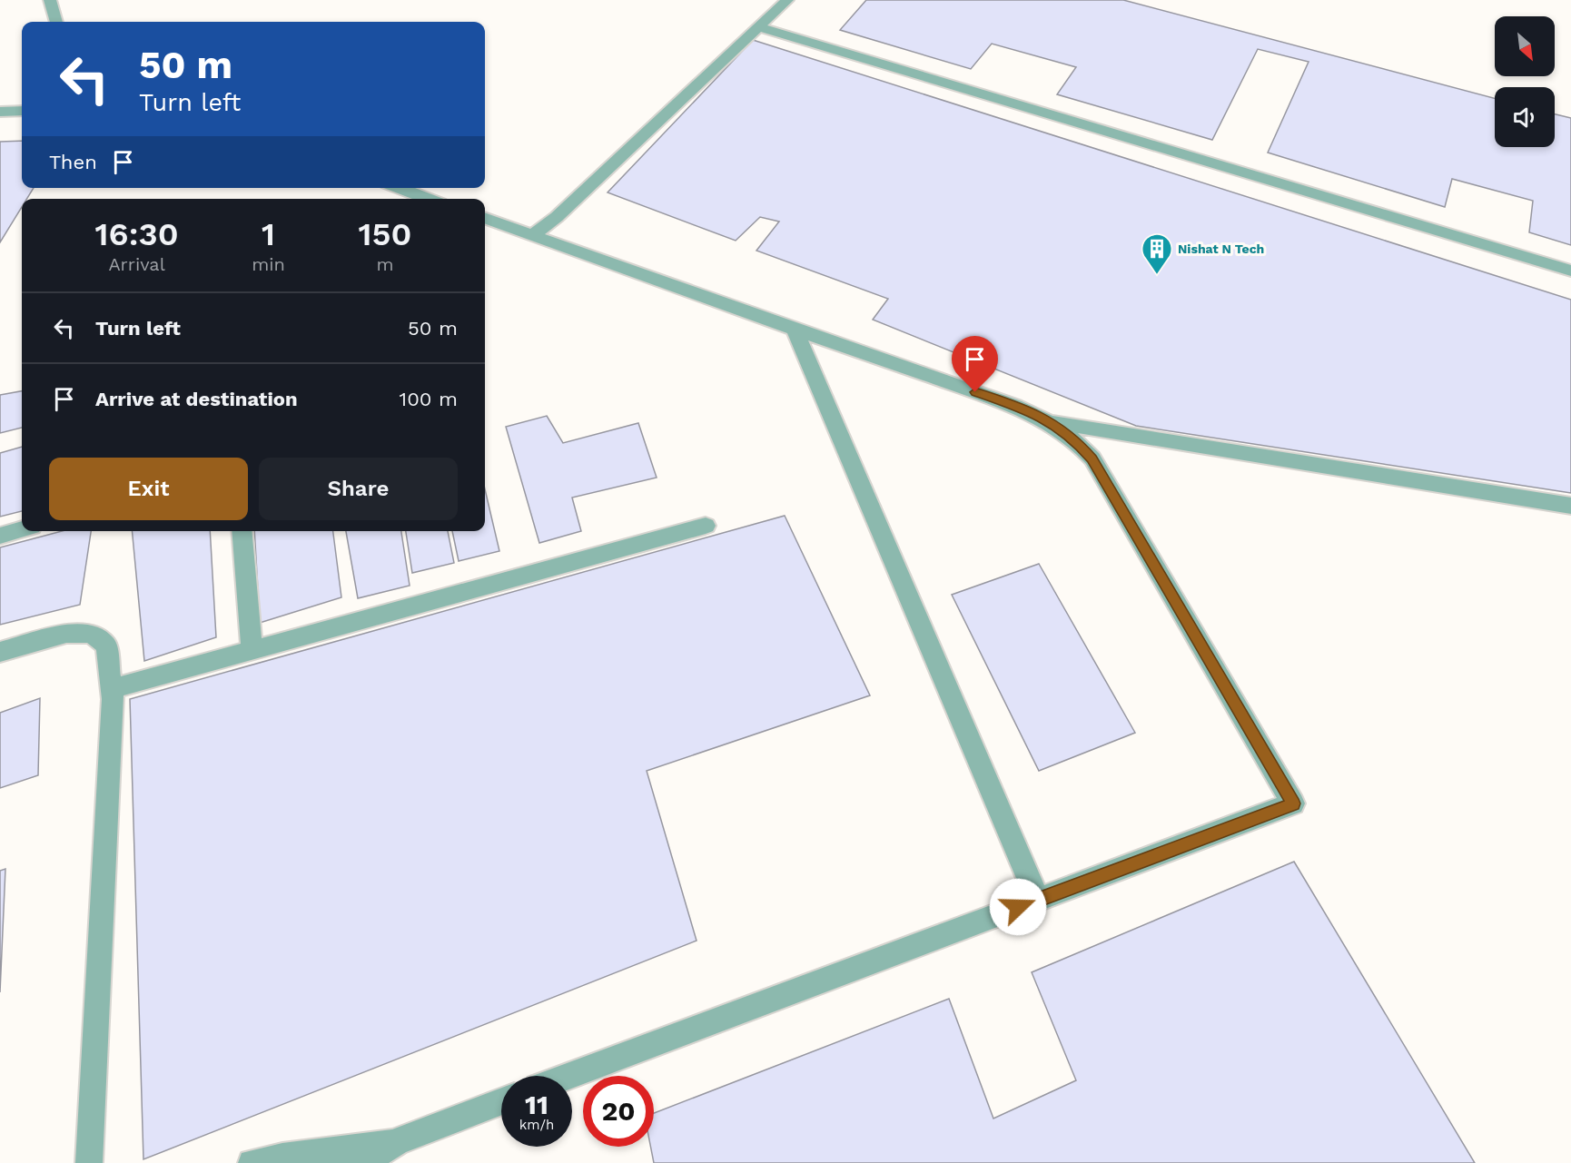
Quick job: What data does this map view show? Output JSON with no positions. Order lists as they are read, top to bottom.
{
  "places": {
    "building": ["Nishat N Tech"]
  },
  "north": "bottom right",
  "page": {
    "turn": ["50 m", "Turn left"],
    "then": "Then",
    "eta": [
      "16:30",
      "Arrival",
      "1",
      "min",
      "150",
      "m"
    ],
    "list": [
      {
        "name": "Turn left",
        "value": "50 m"
      },
      {
        "name": "Arrive at destination",
        "value": "100 m"
      }
    ],
    "buttons": ["Exit", "Share"],
    "speed": "11 km/h",
    "limit": "20"
  }
}
